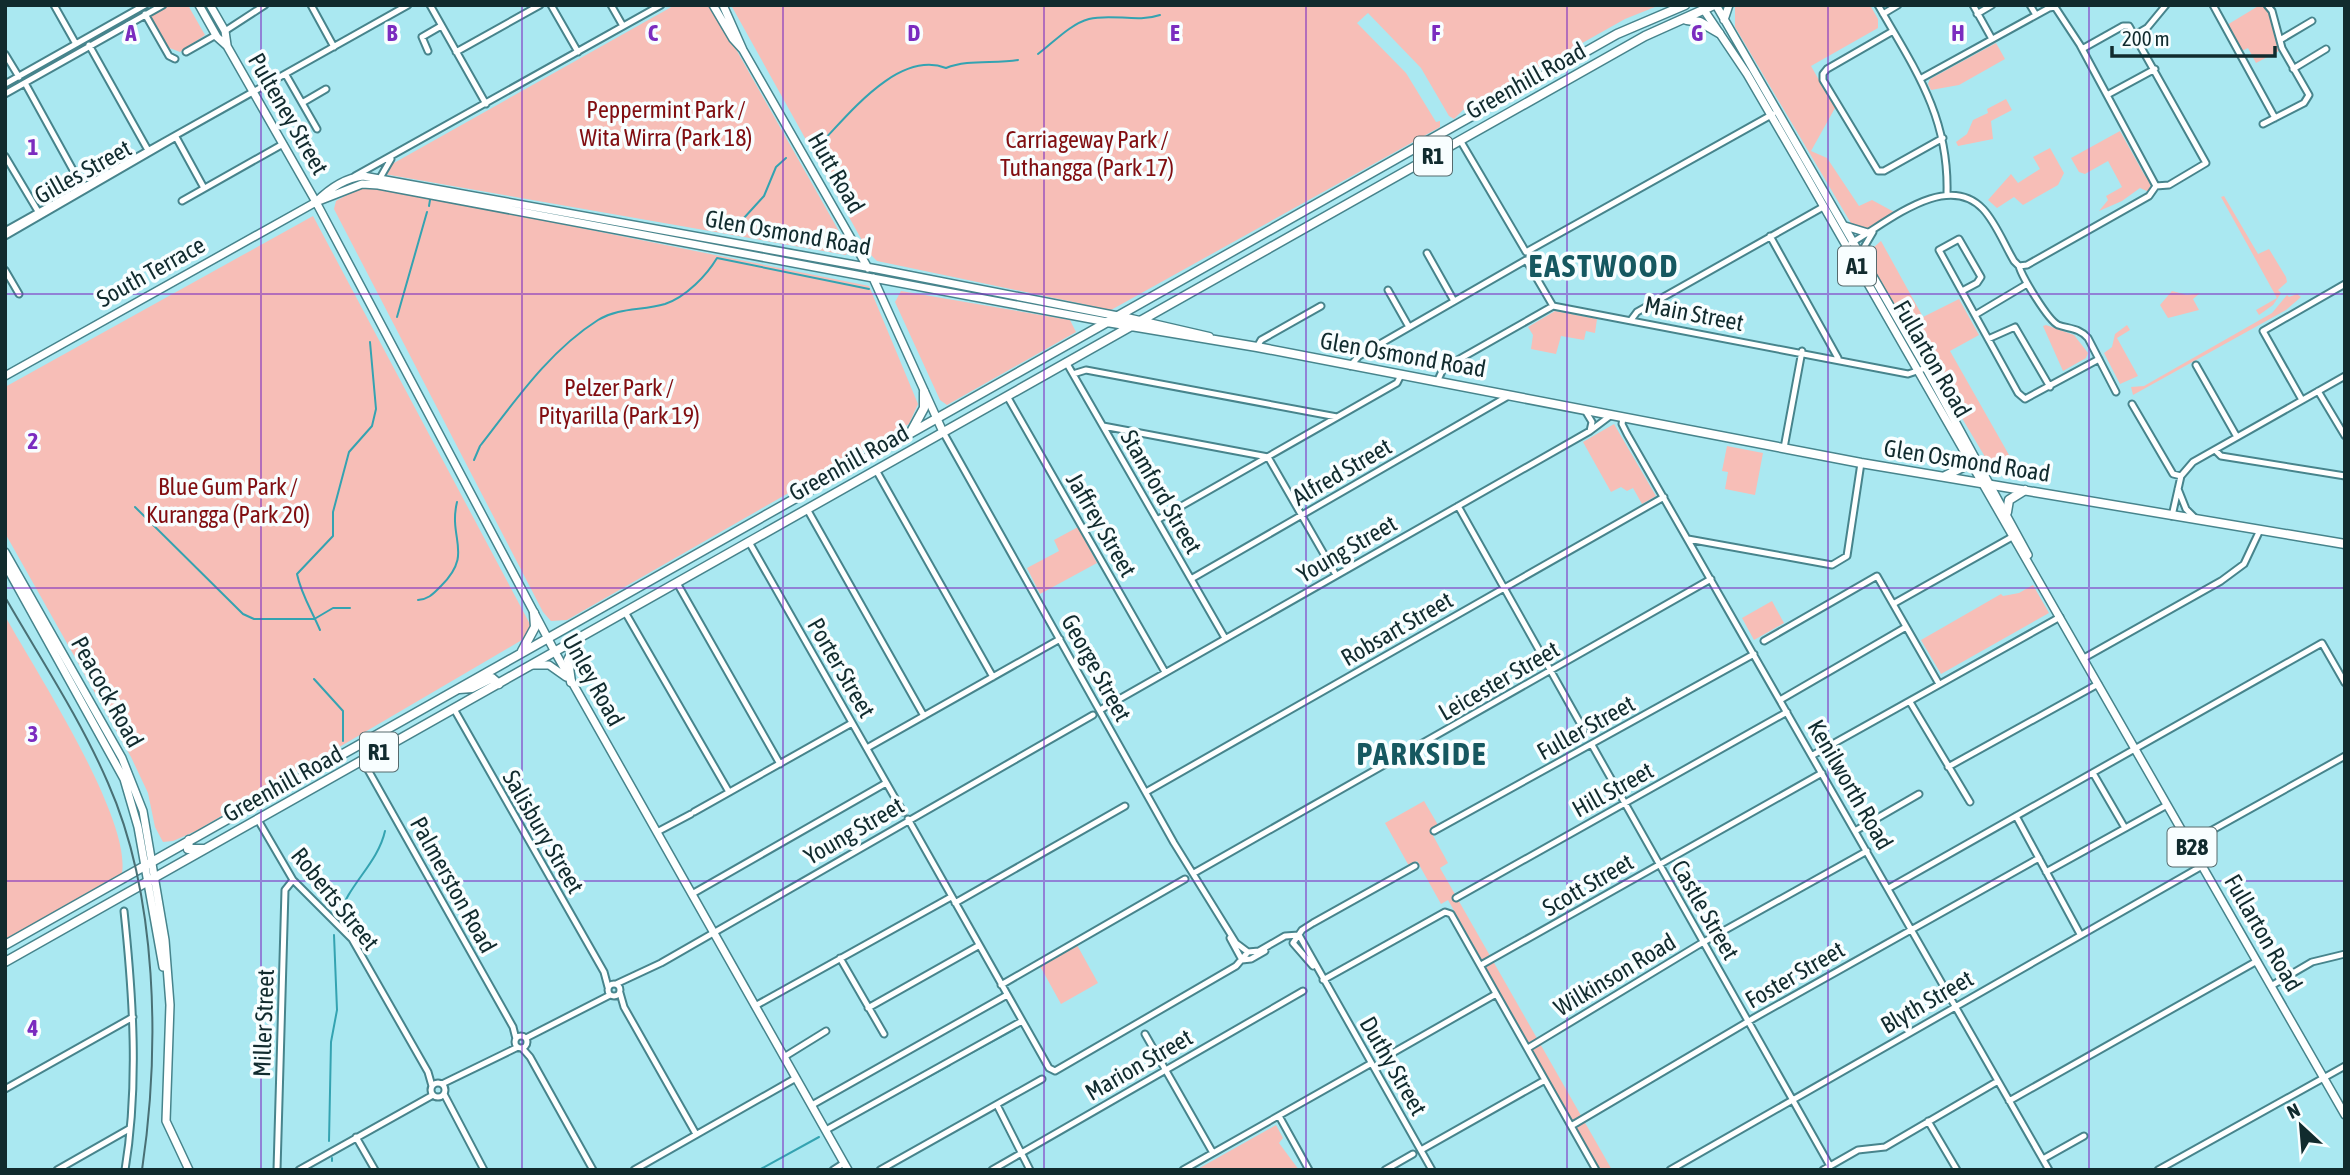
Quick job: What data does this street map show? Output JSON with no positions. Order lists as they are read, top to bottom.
{
  "streets": {
    "highway": ["Greenhill Road", "R1", "Glen Osmond Road"],
    "main road": [
      "Pulteney Street",
      "Hutt Road",
      "A1",
      "South Terrace",
      "Fullarton Road",
      "Unley Road",
      "Peacock Road",
      "B28"
    ],
    "street": [
      "Gilles Street",
      "Main Street",
      "Alfred Street",
      "Stamford Street",
      "Jaffrey Street",
      "Young Street",
      "Robsart Street",
      "Porter Street",
      "George Street",
      "Leicester Street",
      "Fuller Street",
      "Kenilworth Road",
      "Hill Street",
      "Salisbury Street",
      "Palmerston Road",
      "Scott Street",
      "Roberts Street",
      "Castle Street",
      "Wilkinson Road",
      "Foster Street",
      "Blyth Street",
      "Miller Street",
      "Marion Street",
      "Duthy Street"
    ]
  },
  "crossings": [
    ["Greenhill Road", "R1"],
    ["Greenhill Road", "Hutt Road"],
    ["Greenhill Road", "Glen Osmond Road"],
    ["Greenhill Road", "Fullarton Road"],
    ["Greenhill Road", "Stamford Street"],
    ["Greenhill Road", "Jaffrey Street"],
    ["Greenhill Road", "Porter Street"],
    ["Greenhill Road", "George Street"],
    ["Greenhill Road", "Unley Road"],
    ["Greenhill Road", "Peacock Road"],
    ["Greenhill Road", "Salisbury Street"],
    ["Greenhill Road", "Palmerston Road"],
    ["Greenhill Road", "Roberts Street"],
    ["Pulteney Street", "Gilles Street"],
    ["Pulteney Street", "South Terrace"],
    ["Pulteney Street", "Unley Road"],
    ["Hutt Road", "Glen Osmond Road"],
    ["Hutt Road", "George Street"],
    ["Glen Osmond Road", "South Terrace"],
    ["Glen Osmond Road", "Fullarton Road"],
    ["Glen Osmond Road", "Alfred Street"],
    ["Glen Osmond Road", "Young Street"],
    ["Glen Osmond Road", "Kenilworth Road"],
    ["South Terrace", "Unley Road"],
    ["Main Street", "Fullarton Road"],
    ["Fullarton Road", "Blyth Street"],
    ["Alfred Street", "Stamford Street"],
    ["Stamford Street", "Young Street"],
    ["Jaffrey Street", "Young Street"],
    ["Young Street", "George Street"],
    ["Young Street", "Unley Road"],
    ["Young Street", "Salisbury Street"],
    ["Robsart Street", "George Street"],
    ["Robsart Street", "Kenilworth Road"],
    ["George Street", "Leicester Street"],
    ["Leicester Street", "Kenilworth Road"],
    ["Fuller Street", "Kenilworth Road"],
    ["Fuller Street", "Castle Street"],
    ["Kenilworth Road", "Hill Street"],
    ["Kenilworth Road", "Scott Street"],
    ["Kenilworth Road", "Wilkinson Road"],
    ["Kenilworth Road", "Foster Street"],
    ["Kenilworth Road", "Blyth Street"],
    ["Hill Street", "Castle Street"],
    ["Scott Street", "Castle Street"],
    ["Roberts Street", "Miller Street"],
    ["Castle Street", "Wilkinson Road"],
    ["Castle Street", "Foster Street"],
    ["Castle Street", "Blyth Street"]
  ],
  "districts": ["EASTWOOD", "PARKSIDE"],
  "parks": [
    "Peppermint Park / Wita Wirra (Park 18)",
    "Carriageway Park / Tuthangga (Park 17)",
    "Pelzer Park / Pityarilla (Park 19)",
    "Blue Gum Park / Kurangga (Park 20)"
  ],
  "scale_bar": "200 m",
  "north": "top left",
  "grid": {
    "columns": [
      "A",
      "B",
      "C",
      "D",
      "E",
      "F",
      "G",
      "H"
    ],
    "rows": [
      "1",
      "2",
      "3",
      "4"
    ]
  }
}
